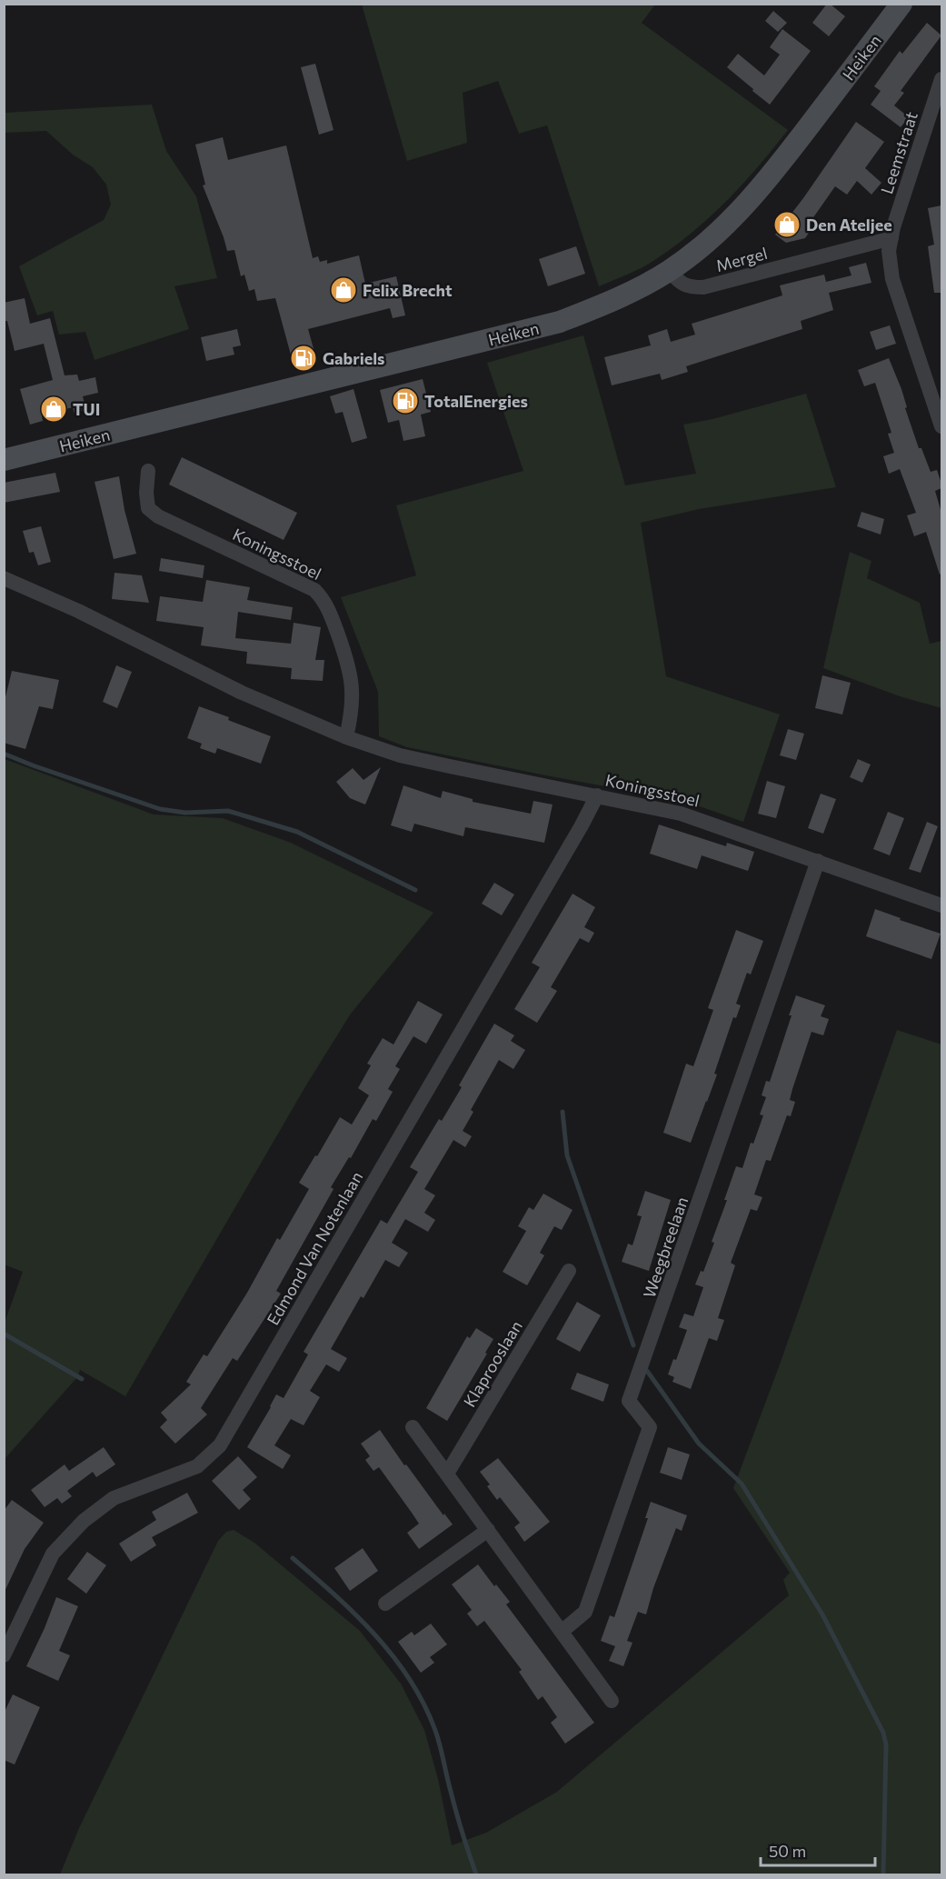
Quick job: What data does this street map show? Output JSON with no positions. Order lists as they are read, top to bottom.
{
  "streets": {
    "main road": ["Heiken"],
    "street": [
      "Leemstraat",
      "Mergel",
      "Koningsstoel",
      "Weegbreelaan",
      "Edmond Van Notenlaan",
      "Klaprooslaan"
    ]
  },
  "crossings": [
    ["Heiken", "Mergel"],
    ["Leemstraat", "Mergel"],
    ["Koningsstoel", "Weegbreelaan"],
    ["Koningsstoel", "Edmond Van Notenlaan"]
  ],
  "places": {
    "shop": ["Den Ateljee", "Felix Brecht", "TUI"],
    "fuel station": ["Gabriels", "TotalEnergies"]
  },
  "scale_bar": "50 m"
}
